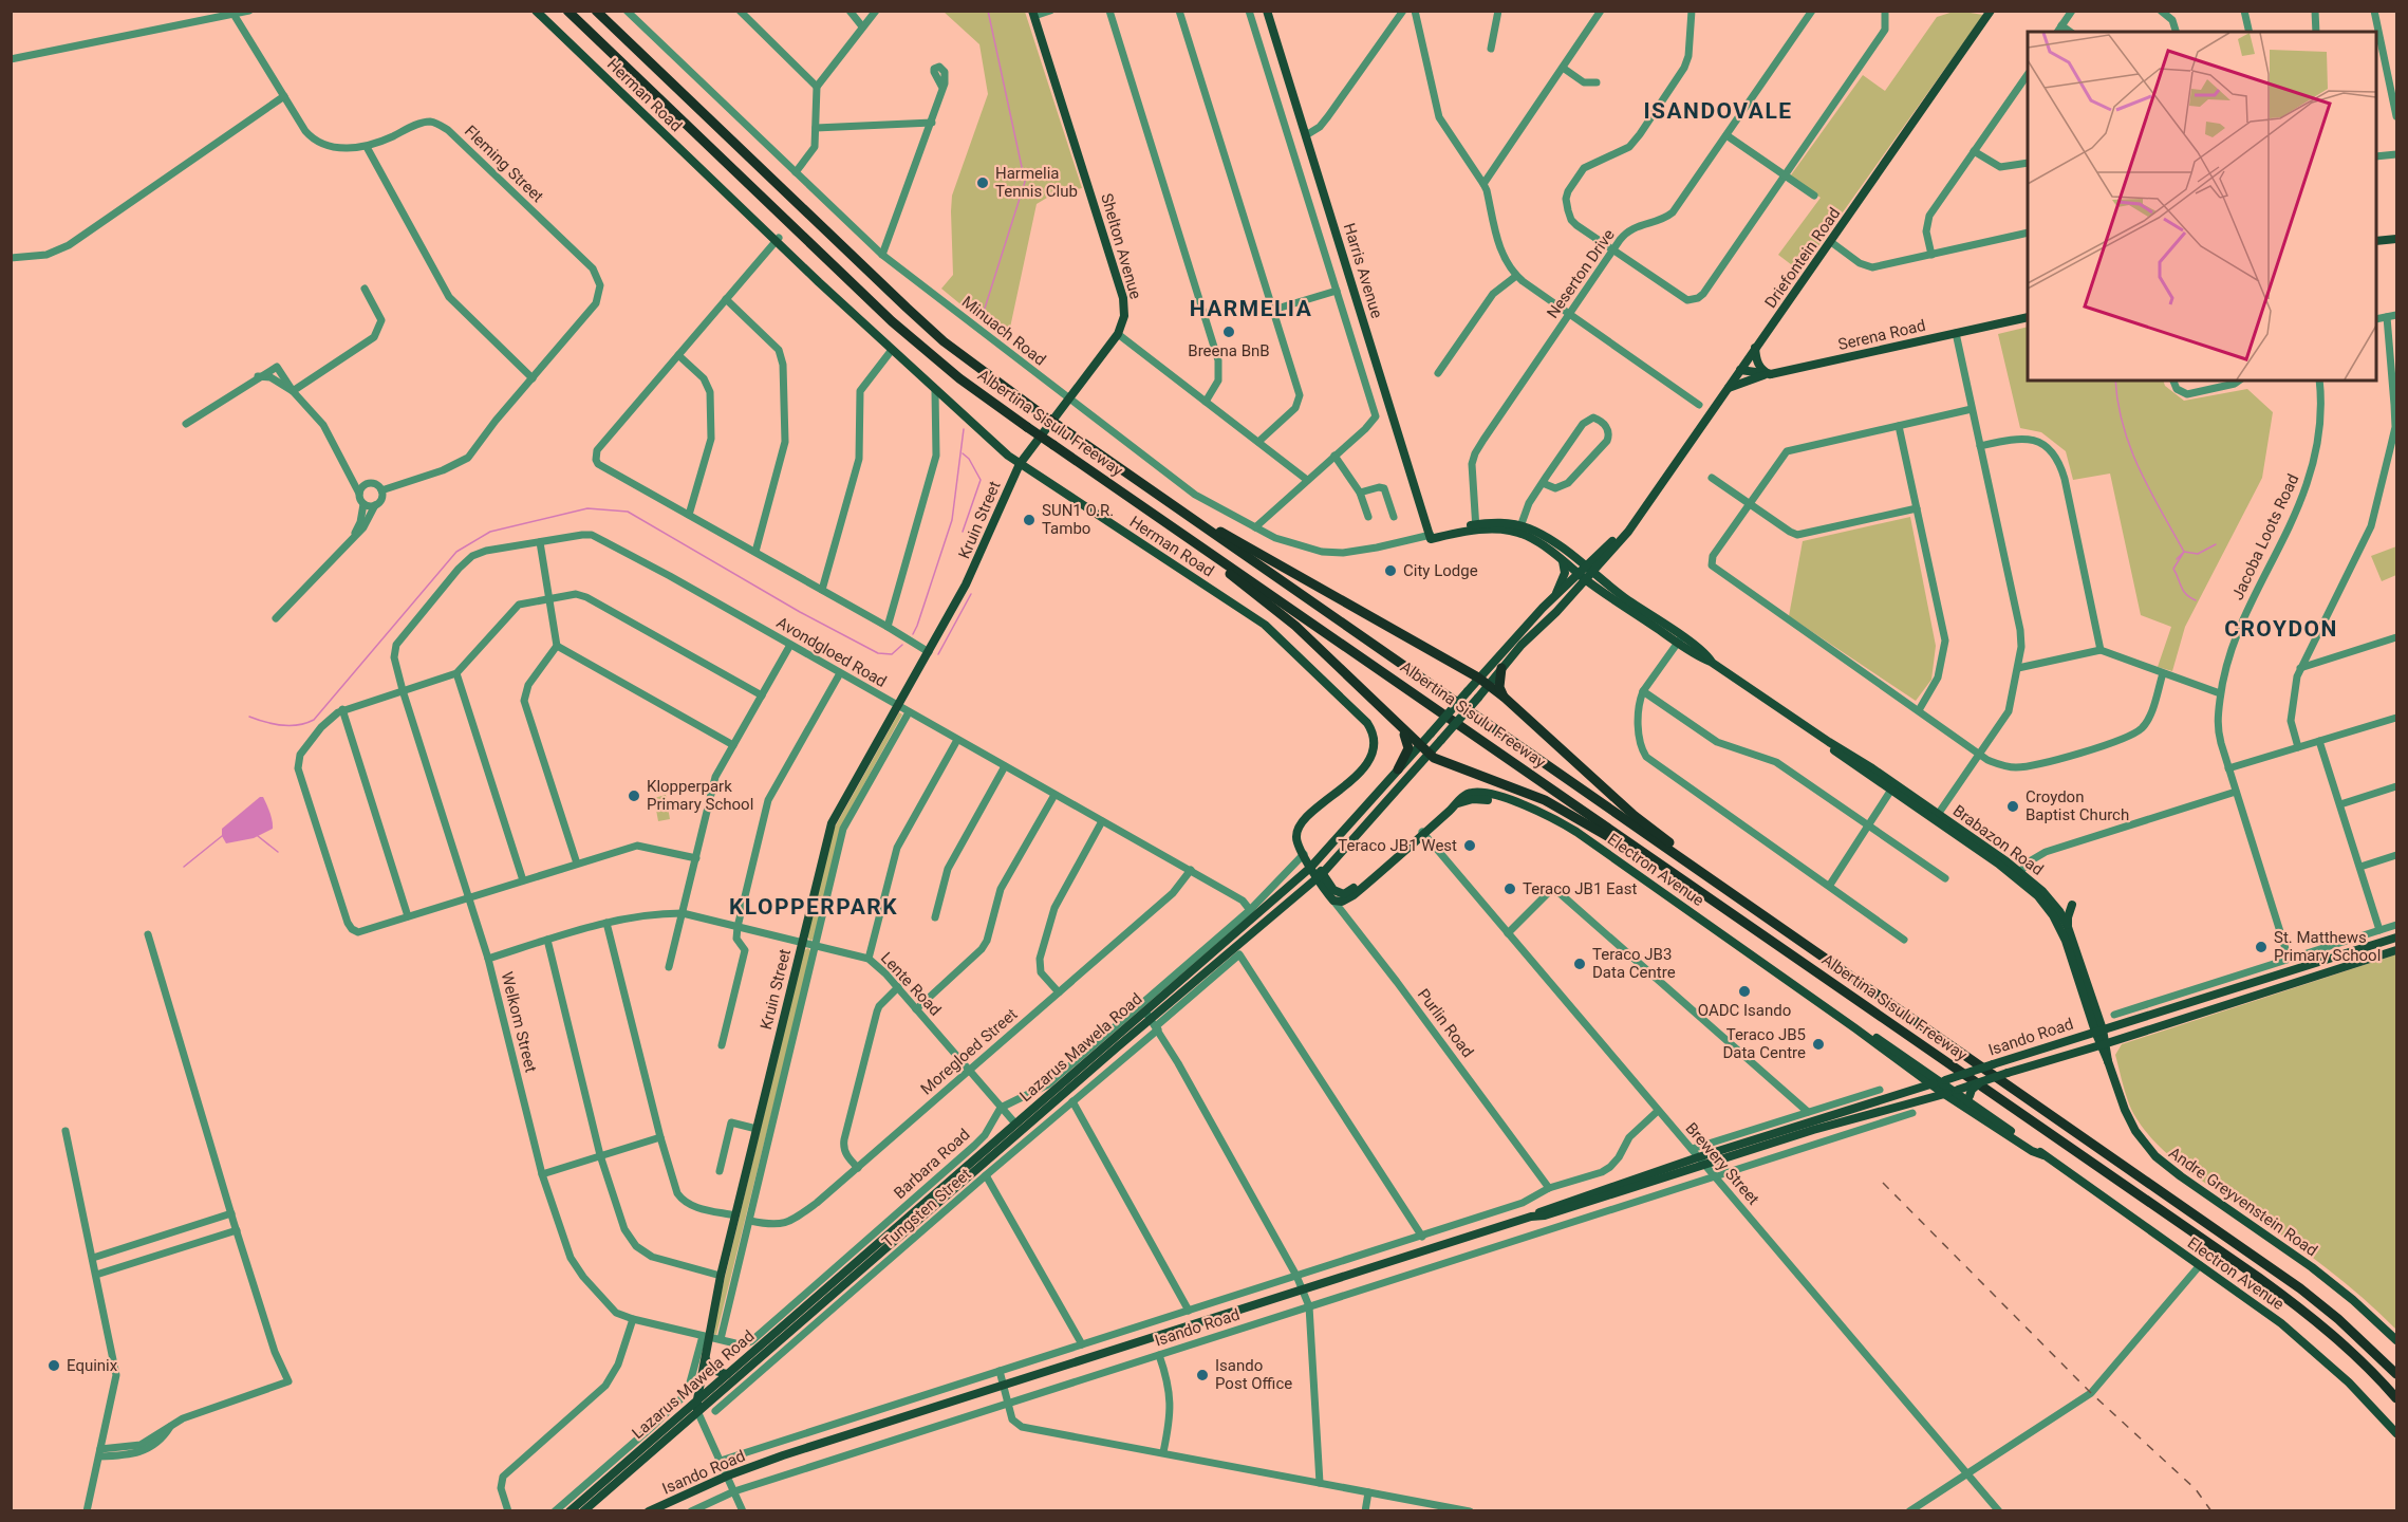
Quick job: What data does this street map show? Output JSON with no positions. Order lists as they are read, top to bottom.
{
  "streets": {
    "highway": ["Albertina Sisulu Freeway"],
    "main road": [
      "Herman Road",
      "Shelton Avenue",
      "Driefontein Road",
      "Harris Avenue",
      "Serena Road",
      "Kruin Street",
      "Brabazon Road",
      "Electron Avenue",
      "Purlin Road",
      "Isando Road",
      "Lazarus Mawela Road",
      "Andre Greyvenstein Road"
    ],
    "street": [
      "Fleming Street",
      "Neserton Drive",
      "Minuach Road",
      "Jacoba Loots Road",
      "Avondgloed Road",
      "Lente Road",
      "Welkom Street",
      "Moregloed Street",
      "Barbara Road",
      "Brewery Street",
      "Tungsten Street"
    ]
  },
  "crossings": [
    ["Herman Road", "Shelton Avenue"],
    ["Herman Road", "Kruin Street"],
    ["Shelton Avenue", "Minuach Road"],
    ["Shelton Avenue", "Kruin Street"],
    ["Driefontein Road", "Serena Road"],
    ["Driefontein Road", "Brabazon Road"],
    ["Driefontein Road", "Lazarus Mawela Road"],
    ["Harris Avenue", "Minuach Road"],
    ["Kruin Street", "Avondgloed Road"],
    ["Kruin Street", "Lente Road"],
    ["Kruin Street", "Welkom Street"],
    ["Kruin Street", "Lazarus Mawela Road"],
    ["Kruin Street", "Moregloed Street"],
    ["Kruin Street", "Barbara Road"],
    ["Avondgloed Road", "Welkom Street"],
    ["Avondgloed Road", "Moregloed Street"],
    ["Brabazon Road", "Isando Road"],
    ["Brabazon Road", "Lazarus Mawela Road"],
    ["Brabazon Road", "Andre Greyvenstein Road"],
    ["Electron Avenue", "Purlin Road"],
    ["Electron Avenue", "Isando Road"],
    ["Electron Avenue", "Lazarus Mawela Road"],
    ["Electron Avenue", "Brewery Street"],
    ["Lente Road", "Welkom Street"],
    ["Lente Road", "Lazarus Mawela Road"],
    ["Lente Road", "Moregloed Street"],
    ["Lente Road", "Barbara Road"],
    ["Welkom Street", "Barbara Road"],
    ["Purlin Road", "Isando Road"],
    ["Purlin Road", "Lazarus Mawela Road"],
    ["Isando Road", "Brewery Street"],
    ["Isando Road", "Andre Greyvenstein Road"],
    ["Isando Road", "Tungsten Street"],
    ["Lazarus Mawela Road", "Tungsten Street"]
  ],
  "districts": [
    "ISANDOVALE",
    "HARMELIA",
    "CROYDON",
    "KLOPPERPARK"
  ],
  "places": [
    "Harmelia Tennis Club",
    "Breena BnB",
    "SUN1 O.R. Tambo",
    "City Lodge",
    "Klopperpark Primary School",
    "Croydon Baptist Church",
    "Teraco JB1 West",
    "Teraco JB1 East",
    "St. Matthews Primary School",
    "Teraco JB3 Data Centre",
    "OADC Isando",
    "Teraco JB5 Data Centre",
    "Equinix",
    "Isando Post Office"
  ]
}
